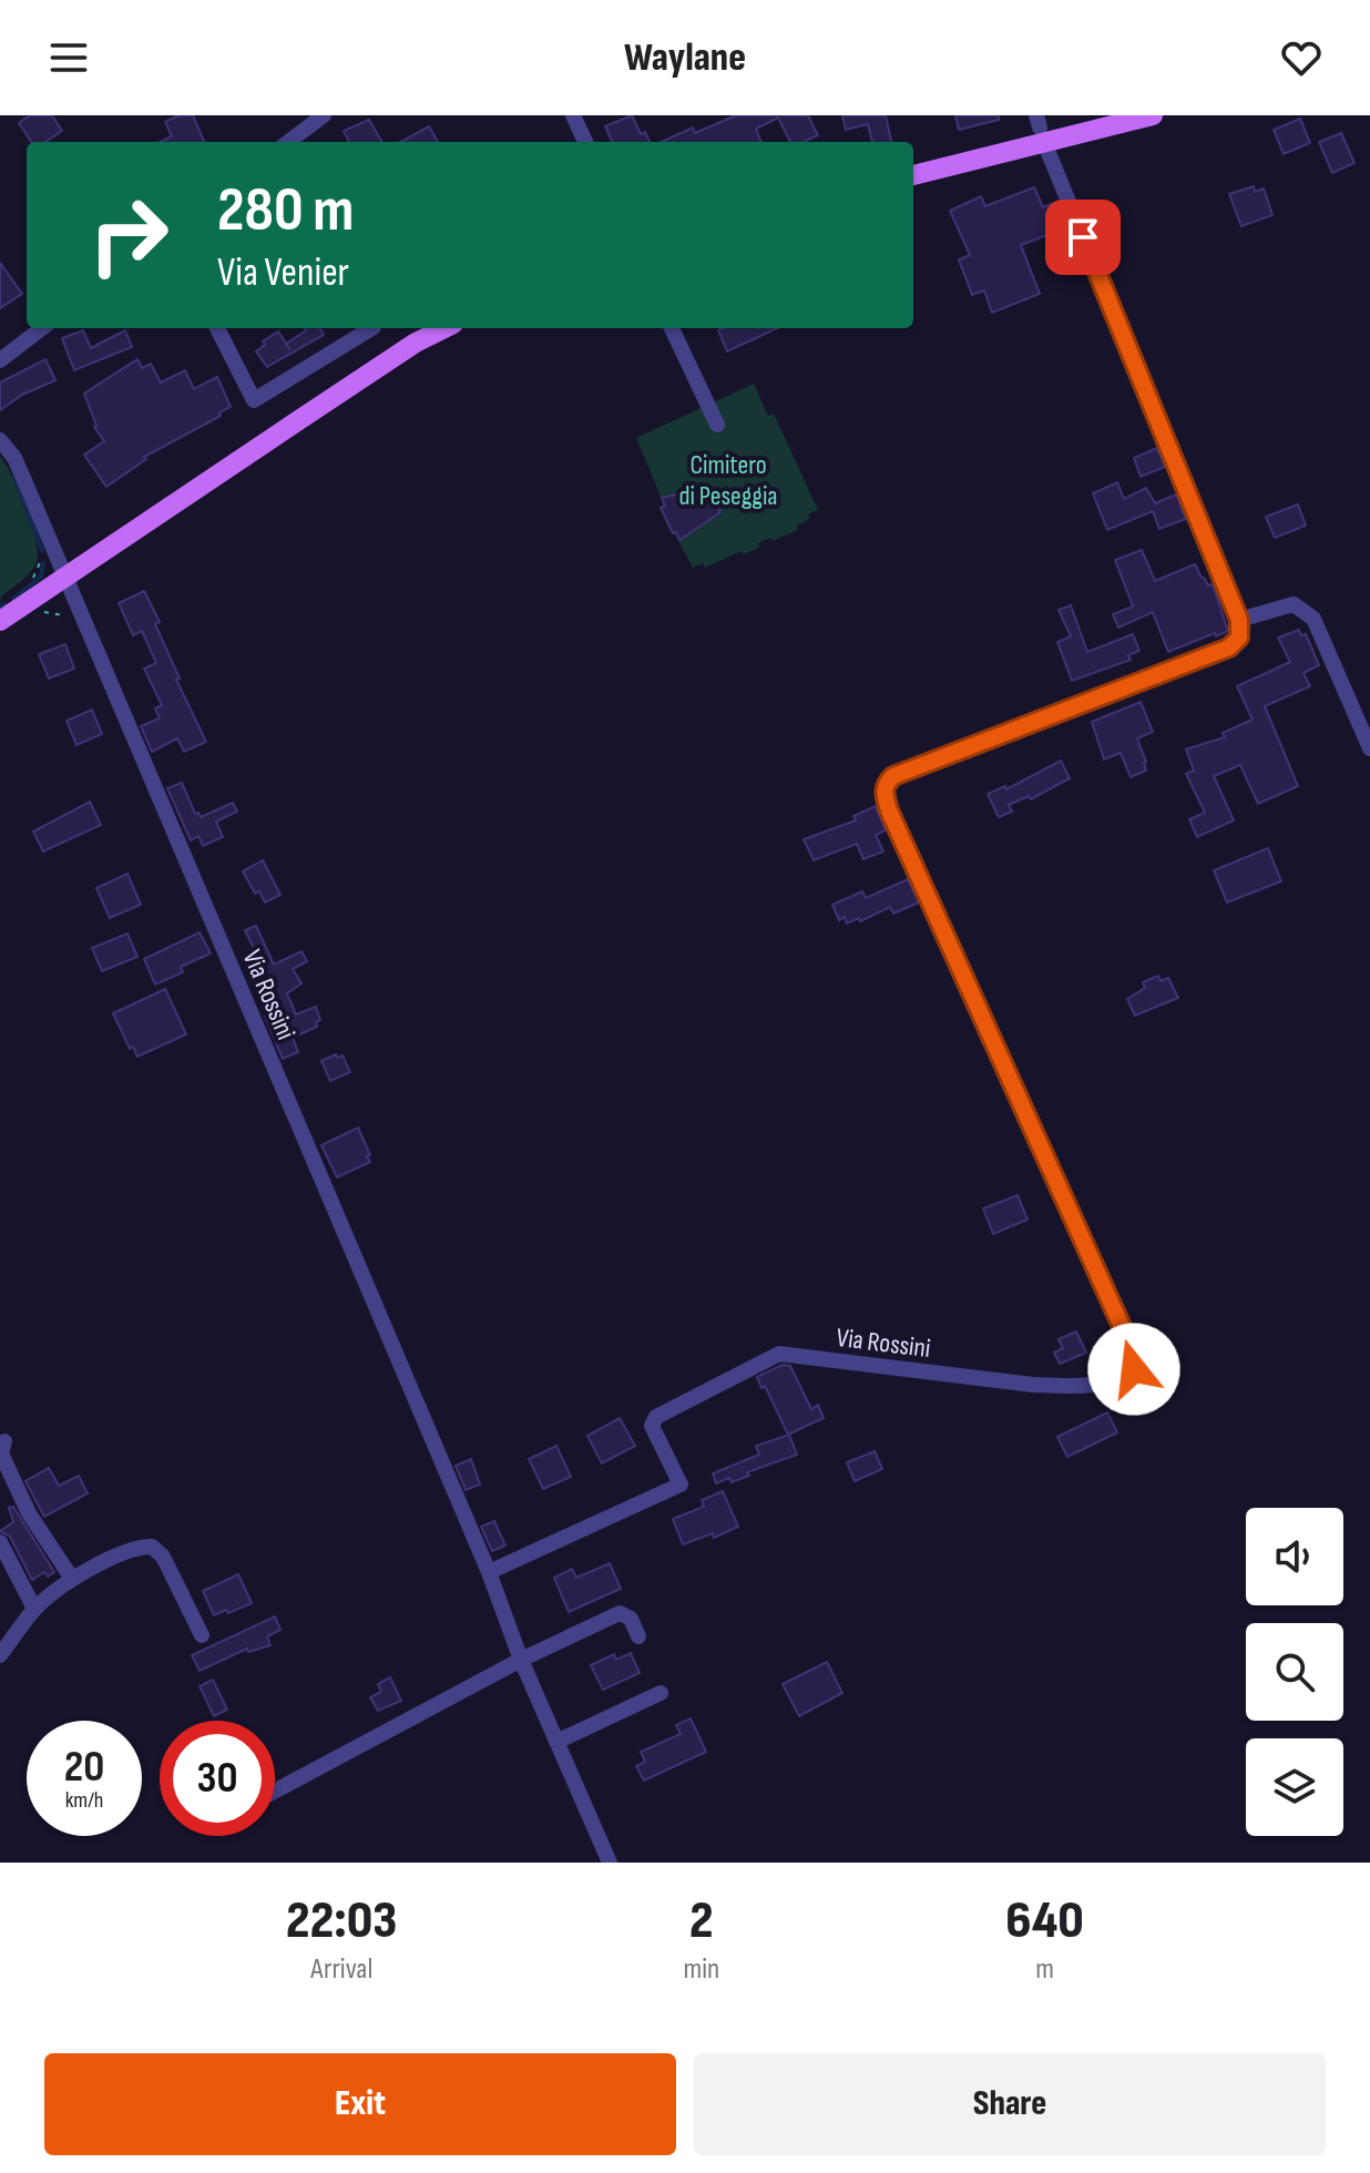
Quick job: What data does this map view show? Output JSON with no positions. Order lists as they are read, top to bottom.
{
  "streets": {
    "street": ["Via Rossini"]
  },
  "parks": ["Cimitero di Peseggia"],
  "page": {
    "header": "Waylane",
    "turn": ["280 m", "Via Venier"],
    "speed": "20 km/h",
    "limit": "30",
    "eta": [
      "22:03",
      "Arrival",
      "2",
      "min",
      "640",
      "m"
    ],
    "buttons": ["Exit", "Share"]
  }
}
